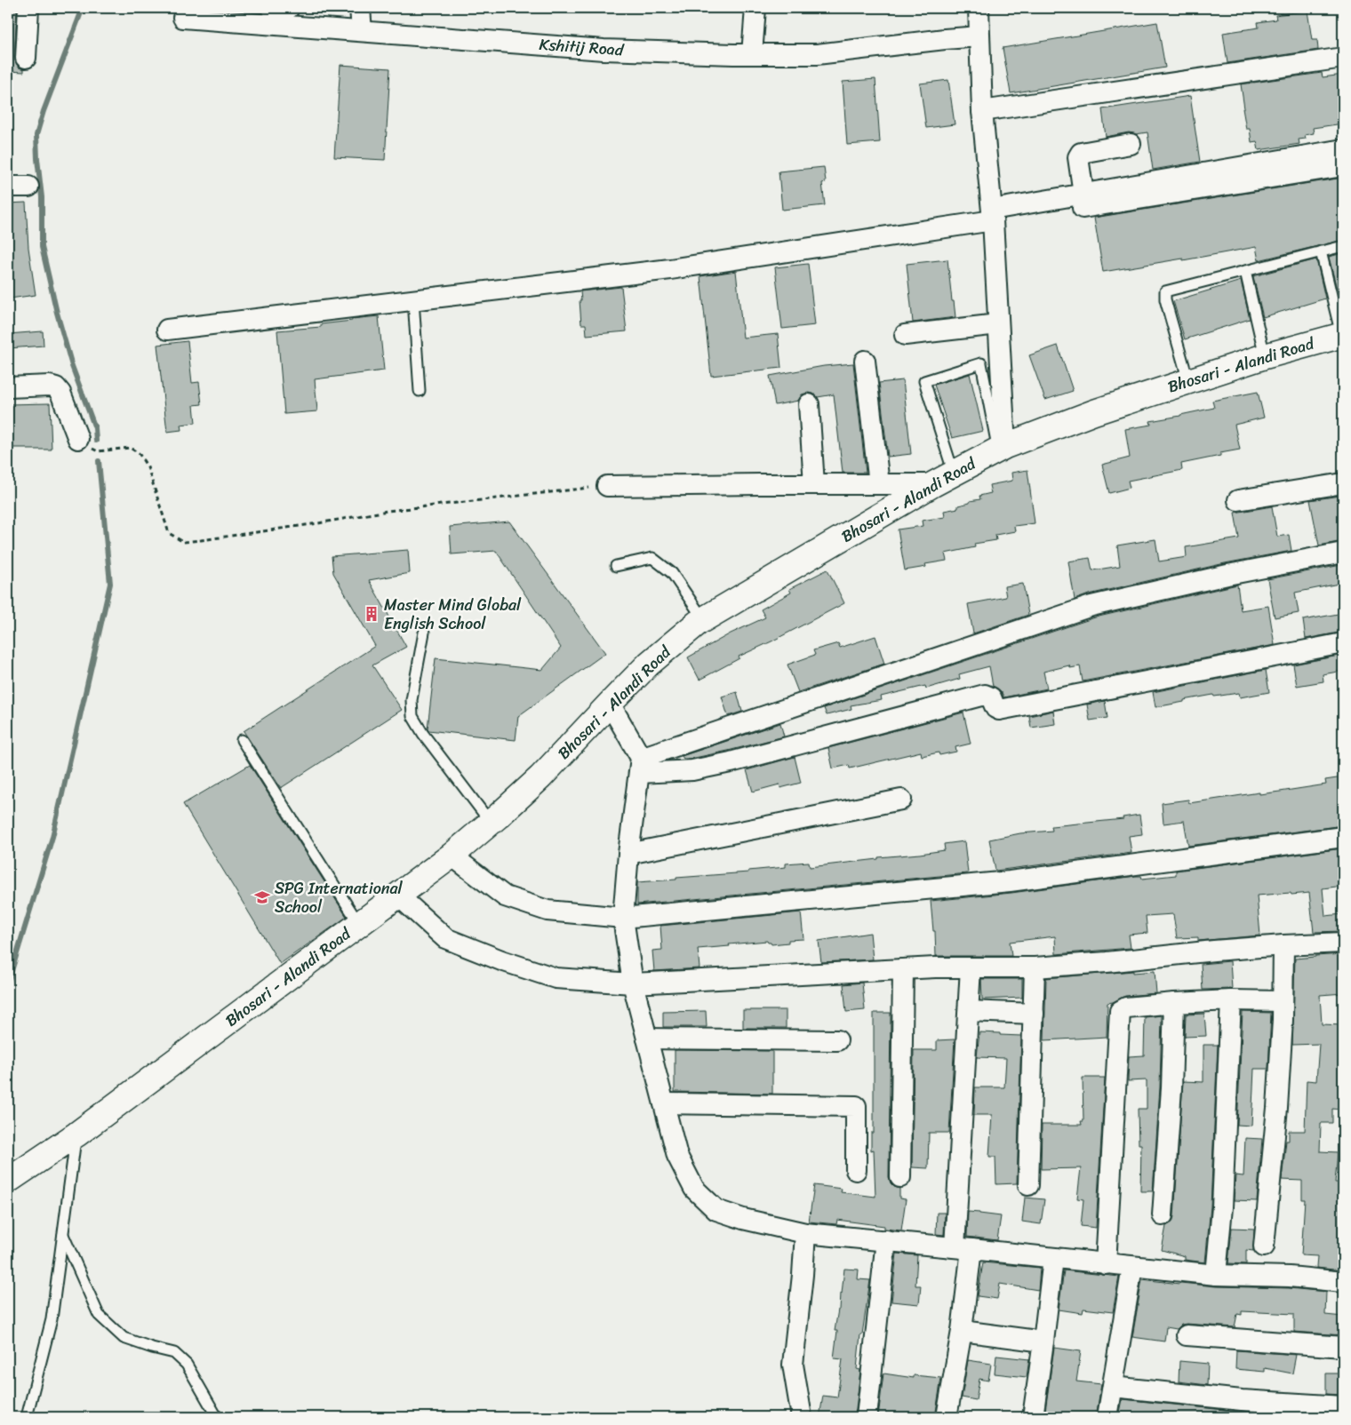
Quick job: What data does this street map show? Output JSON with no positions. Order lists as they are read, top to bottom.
{
  "streets": {
    "main road": ["Bhosari - Alandi Road"],
    "street": ["Kshitij Road"]
  },
  "places": {
    "building": ["Master Mind Global English School"],
    "school or university": ["SPG International School"]
  }
}
